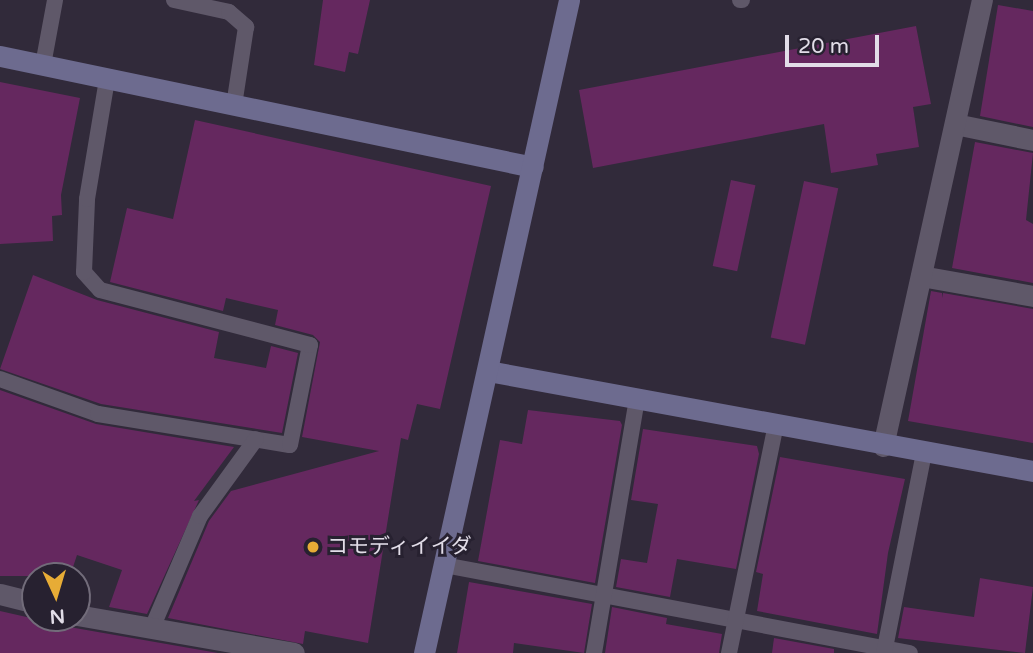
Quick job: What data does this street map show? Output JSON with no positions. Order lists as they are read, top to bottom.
{
  "places": ["コモディイイダ"],
  "scale_bar": "20 m",
  "north": "bottom"
}
